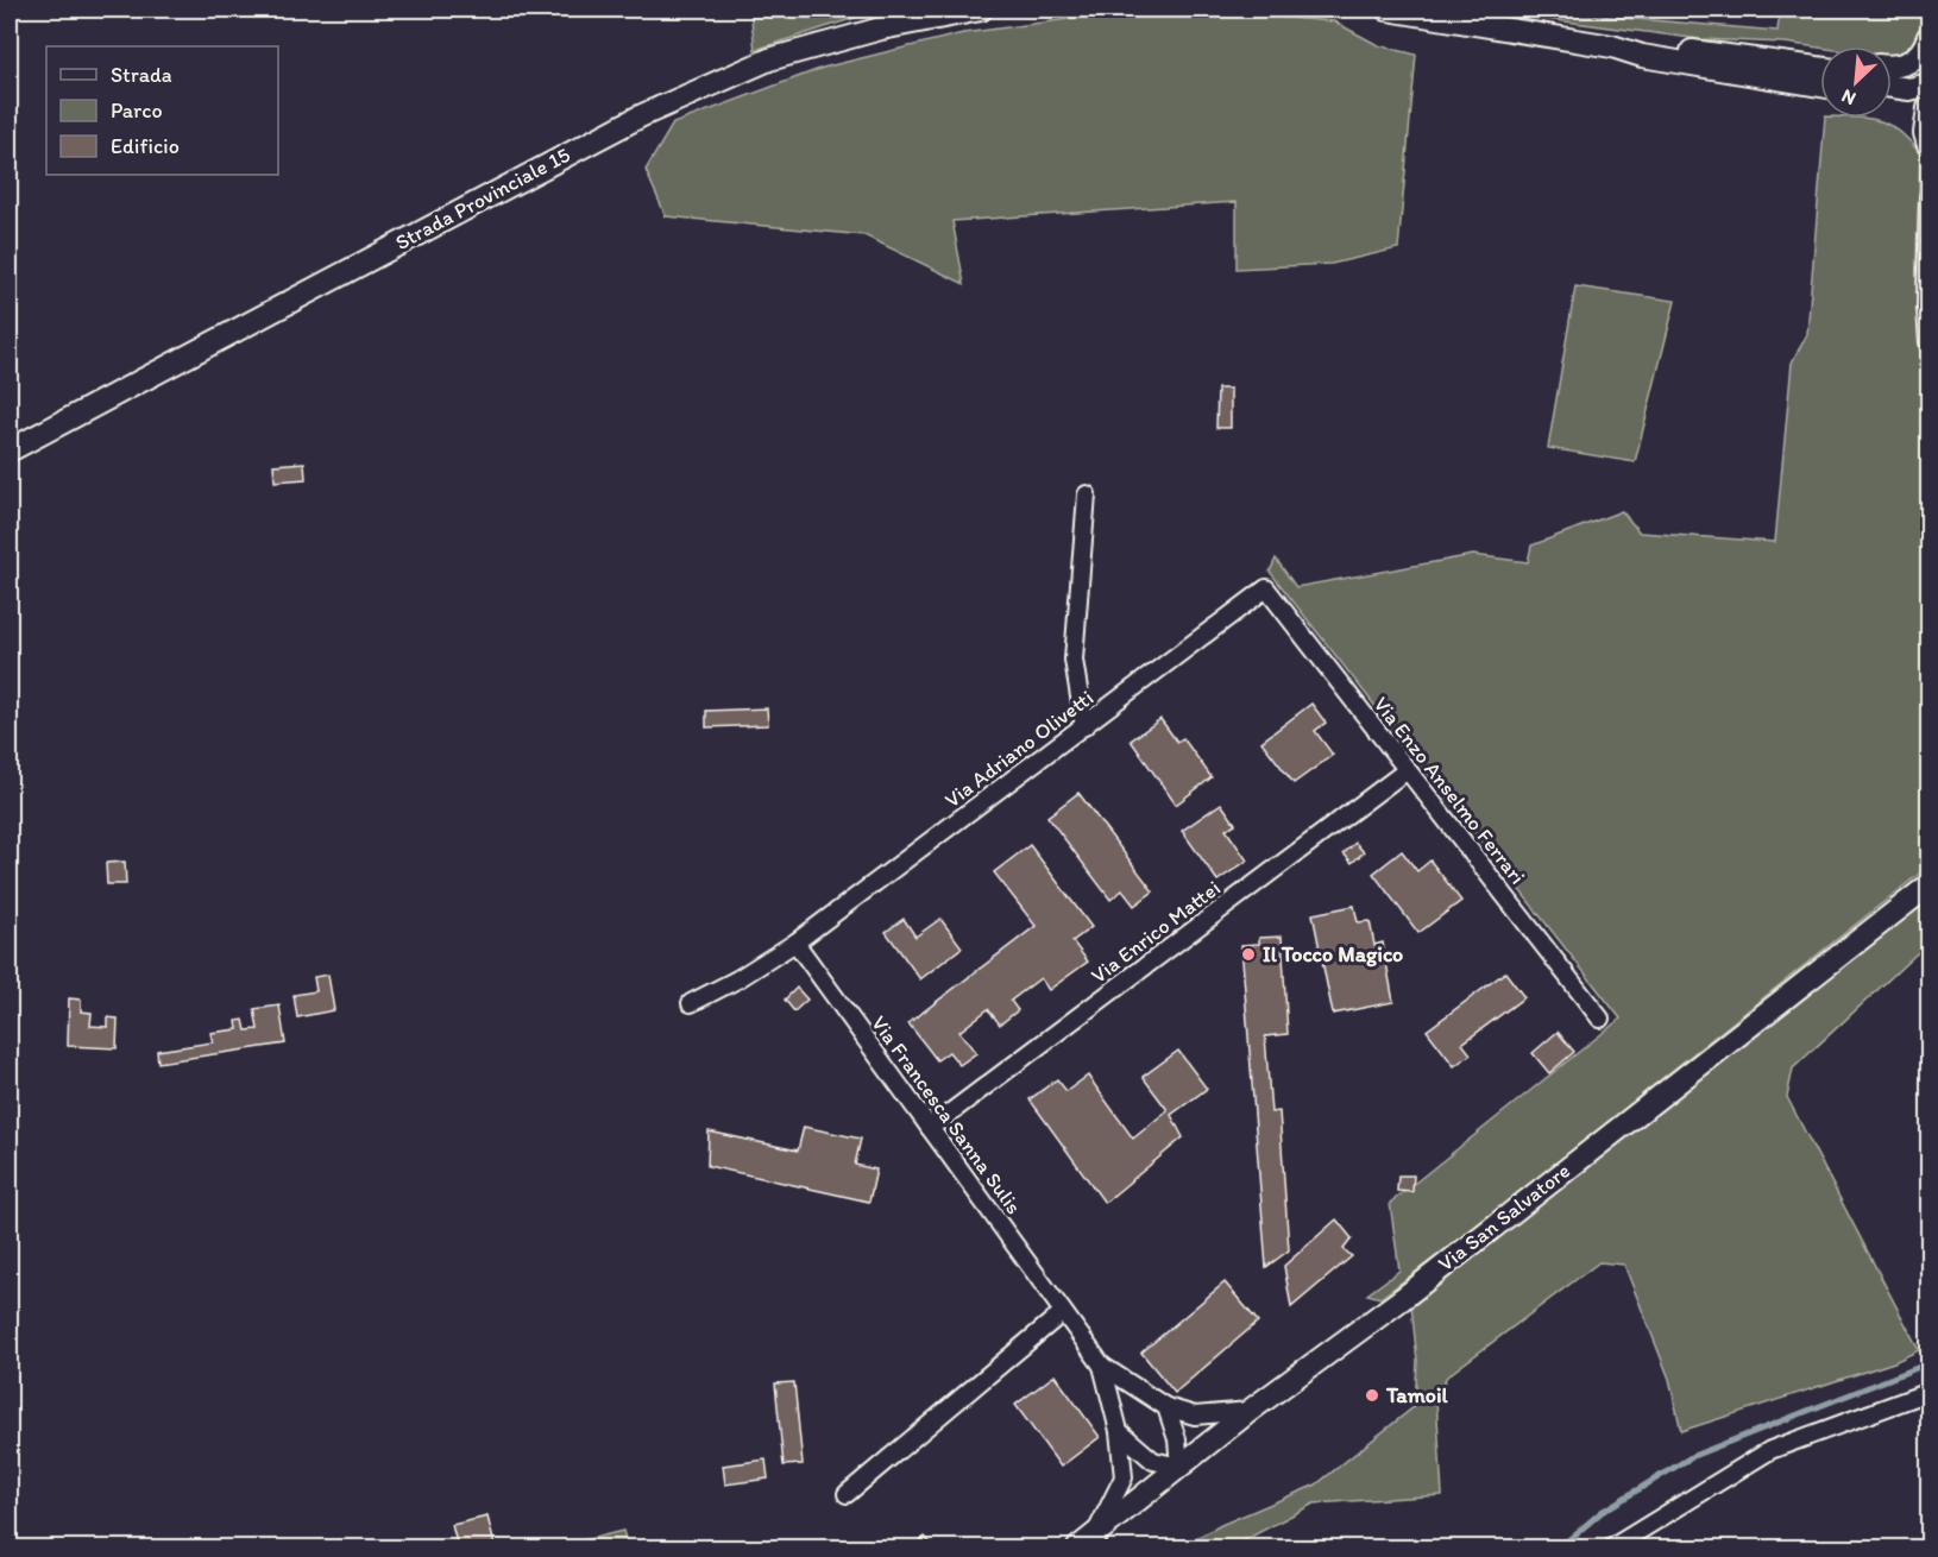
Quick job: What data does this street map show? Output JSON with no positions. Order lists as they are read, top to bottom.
{
  "streets": {
    "main road": ["Strada Provinciale 15", "Via San Salvatore"],
    "street": [
      "Via Adriano Olivetti",
      "Via Enzo Anselmo Ferrari",
      "Via Enrico Mattei",
      "Via Francesca Sanna Sulis"
    ]
  },
  "crossings": [
    ["Via Adriano Olivetti", "Via Enzo Anselmo Ferrari"],
    ["Via Adriano Olivetti", "Via Francesca Sanna Sulis"],
    ["Via Enzo Anselmo Ferrari", "Via Enrico Mattei"],
    ["Via Enrico Mattei", "Via Francesca Sanna Sulis"],
    ["Via Francesca Sanna Sulis", "Via San Salvatore"]
  ],
  "places": ["Il Tocco Magico", "Tamoil"],
  "legend": ["Strada", "Parco", "Edificio"],
  "north": "bottom left"
}
